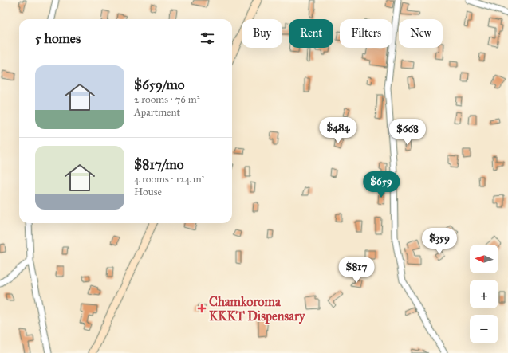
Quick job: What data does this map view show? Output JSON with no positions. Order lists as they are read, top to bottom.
{
  "places": {
    "health": ["Chamkoroma KKKT Dispensary"]
  },
  "north": "left",
  "page": {
    "chip": [
      "Buy",
      "Rent",
      "Filters",
      "New"
    ],
    "heading": "5 homes",
    "list": [
      {
        "name": "$659/mo",
        "note": "2 rooms · 76 m² · Apartment"
      },
      {
        "name": "$817/mo",
        "note": "4 rooms · 124 m² · House"
      }
    ],
    "price": [
      "$484",
      "$668",
      "$659",
      "$359",
      "$817"
    ],
    "map_buttons": ["+", "−"]
  }
}
